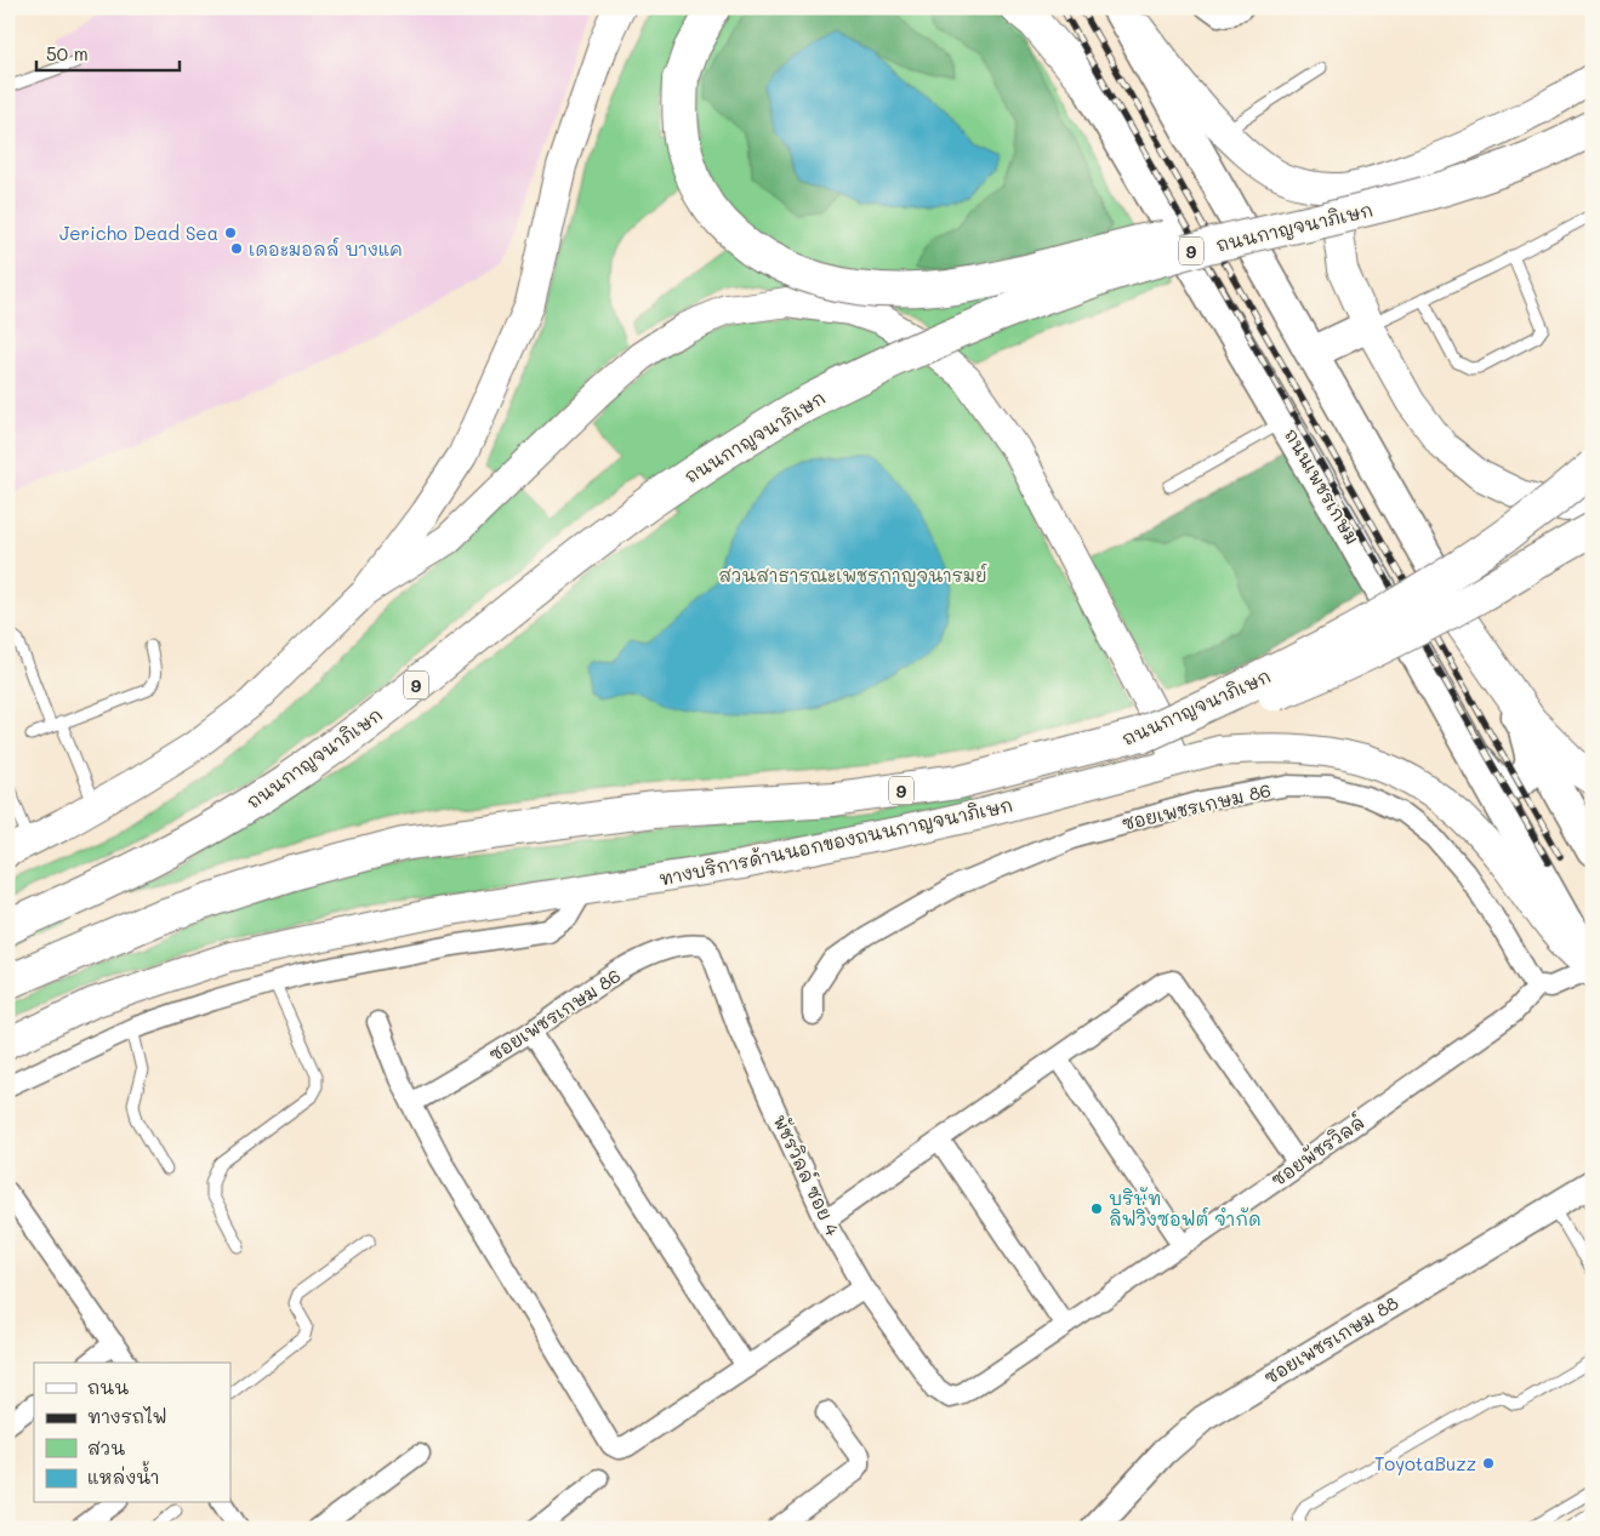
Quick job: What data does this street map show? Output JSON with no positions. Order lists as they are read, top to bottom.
{
  "streets": {
    "highway": ["ถนนกาญจนาภิเษก", "9"],
    "main road": ["ถนนเพชรเกษม", "ทางบริการด้านนอกของถนนกาญจนาภิเษก"],
    "street": [
      "ซอยเพชรเกษม 86",
      "ซอยพัชรวิลล์",
      "พัชรวิลล์ ซอย 4",
      "ซอยเพชรเกษม 88"
    ]
  },
  "crossings": [
    ["ถนนเพชรเกษม", "ทางบริการด้านนอกของถนนกาญจนาภิเษก"],
    ["ซอยเพชรเกษม 86", "ซอยพัชรวิลล์"],
    ["ซอยเพชรเกษม 86", "พัชรวิลล์ ซอย 4"],
    ["ซอยพัชรวิลล์", "พัชรวิลล์ ซอย 4"]
  ],
  "parks": ["สวนสาธารณะเพชรกาญจนารมย์"],
  "places": [
    "Jericho Dead Sea",
    "เดอะมอลล์ บางแค",
    "บริษัท ลิฟวิ่งซอฟต์ จำกัด",
    "ToyotaBuzz"
  ],
  "legend": [
    "ถนน",
    "ทางรถไฟ",
    "สวน",
    "แหล่งน้ำ"
  ],
  "scale_bar": "50 m"
}
